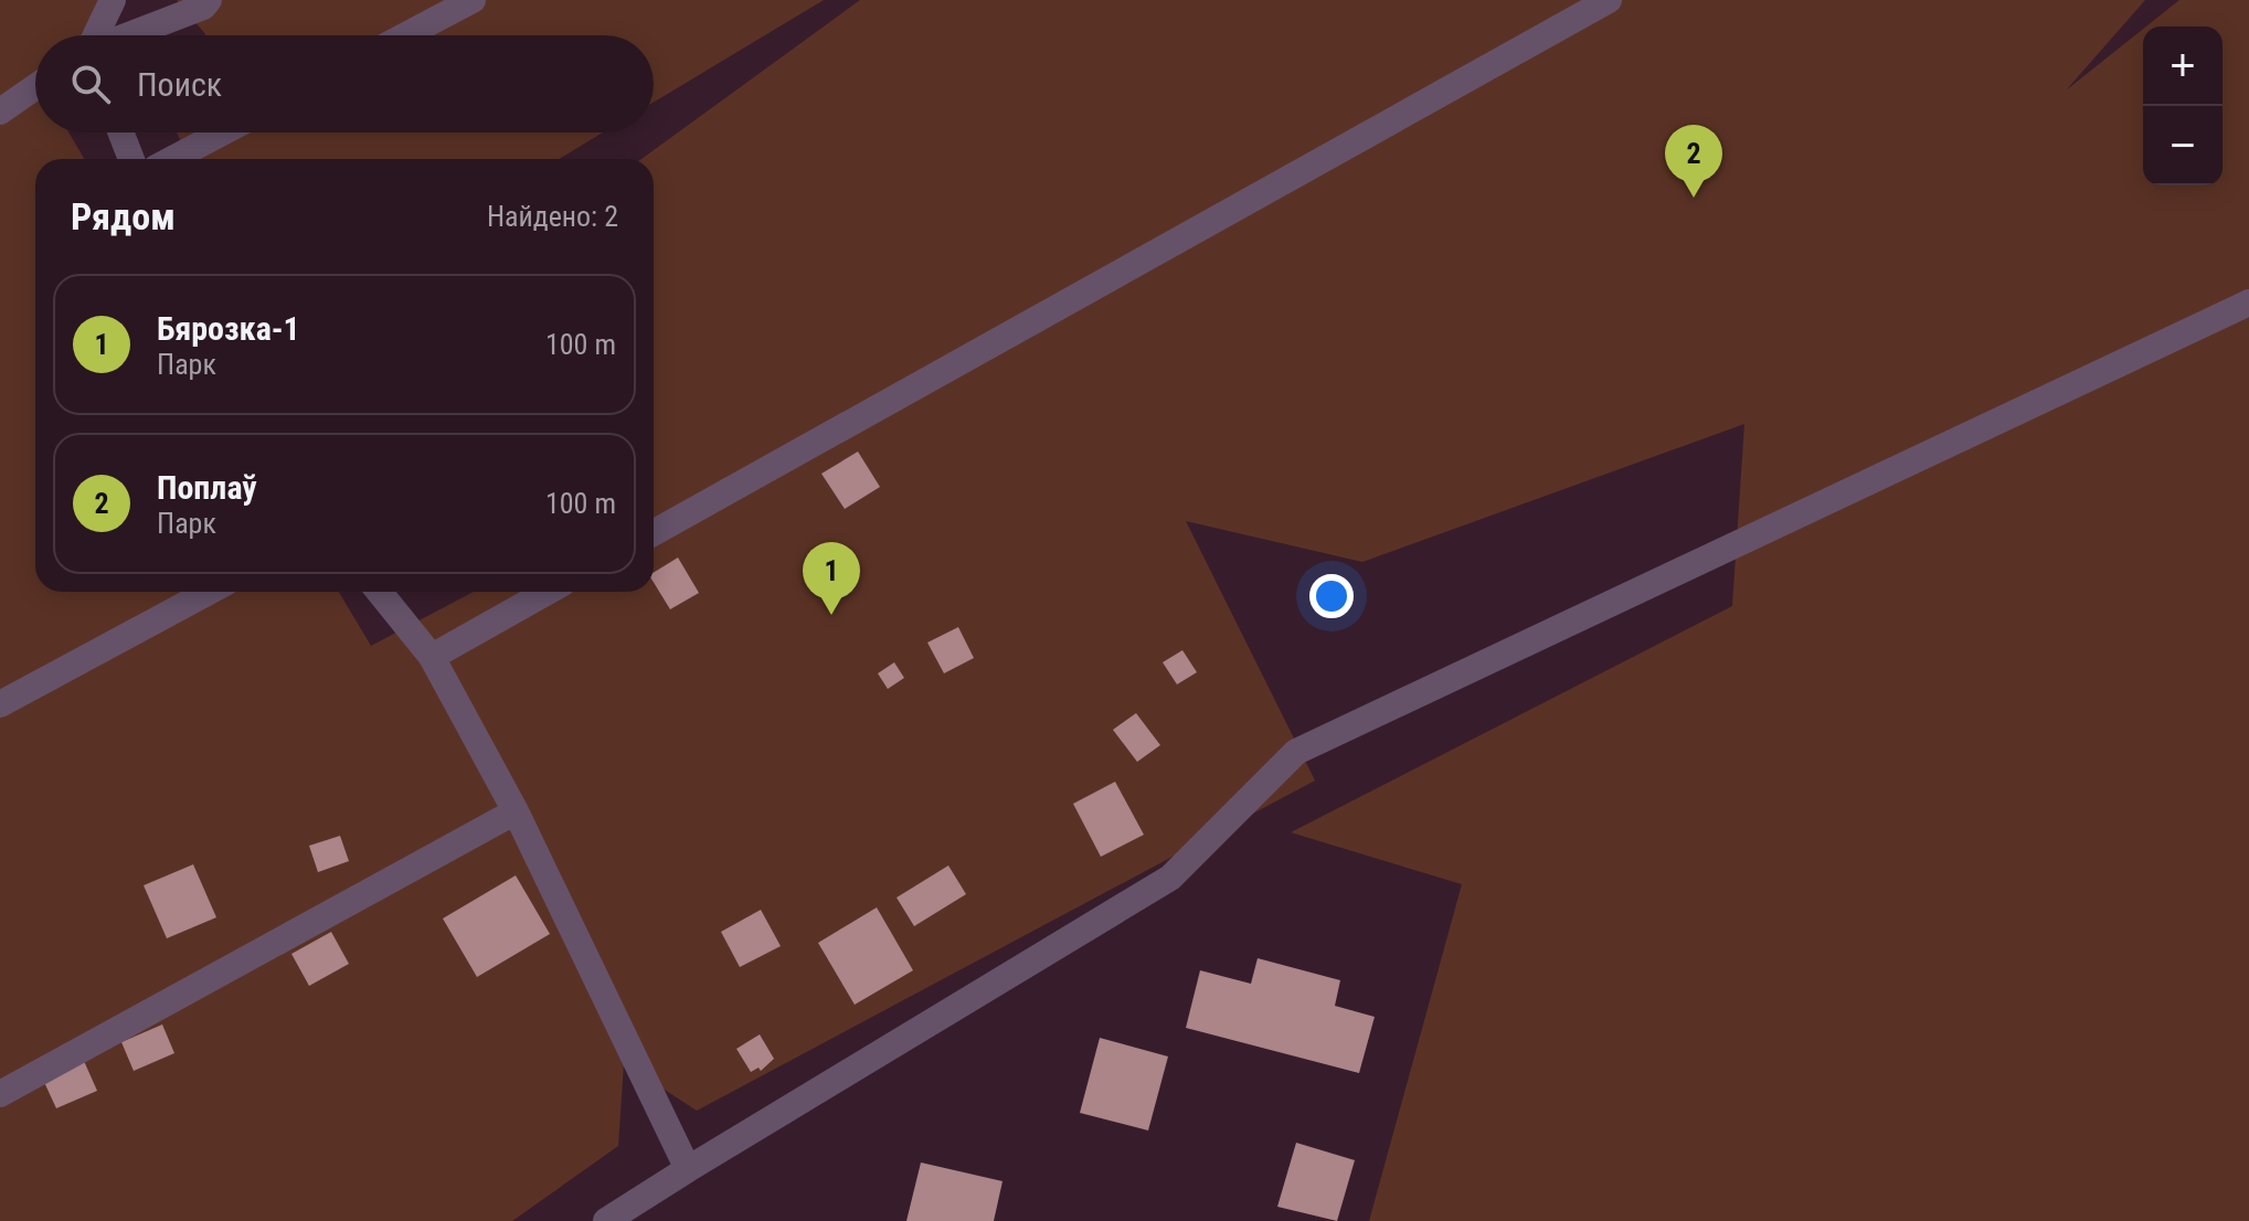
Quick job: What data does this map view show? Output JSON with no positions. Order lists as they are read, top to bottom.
{
  "page": {
    "map_buttons": ["+", "−"],
    "search": "Поиск",
    "pins": ["2", "1"],
    "heading": ["Рядом", "Найдено: 2"],
    "list": [
      {
        "mark": "1",
        "name": "Бярозка-1",
        "note": "Парк",
        "value": "100 m"
      },
      {
        "mark": "2",
        "name": "Поплаў",
        "note": "Парк",
        "value": "100 m"
      }
    ]
  }
}
